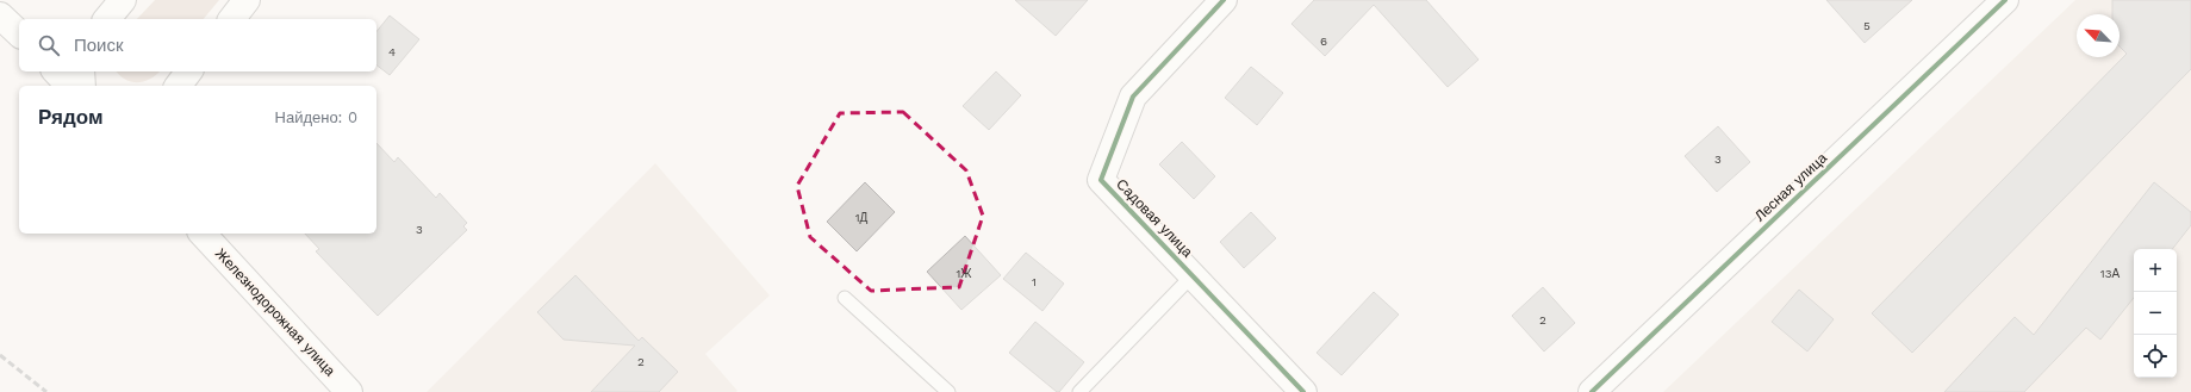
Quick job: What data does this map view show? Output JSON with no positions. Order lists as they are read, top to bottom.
{
  "streets": {
    "street": ["Лесная улица", "Садовая улица", "Железнодорожная улица"]
  },
  "house_numbers": [
    "5",
    "6",
    "4",
    "3",
    "1Д",
    "3",
    "1Ж",
    "13А",
    "1",
    "2",
    "2"
  ],
  "north": "top left",
  "page": {
    "search": "Поиск",
    "heading": ["Рядом", "Найдено: 0"],
    "map_buttons": ["+", "−"]
  }
}
